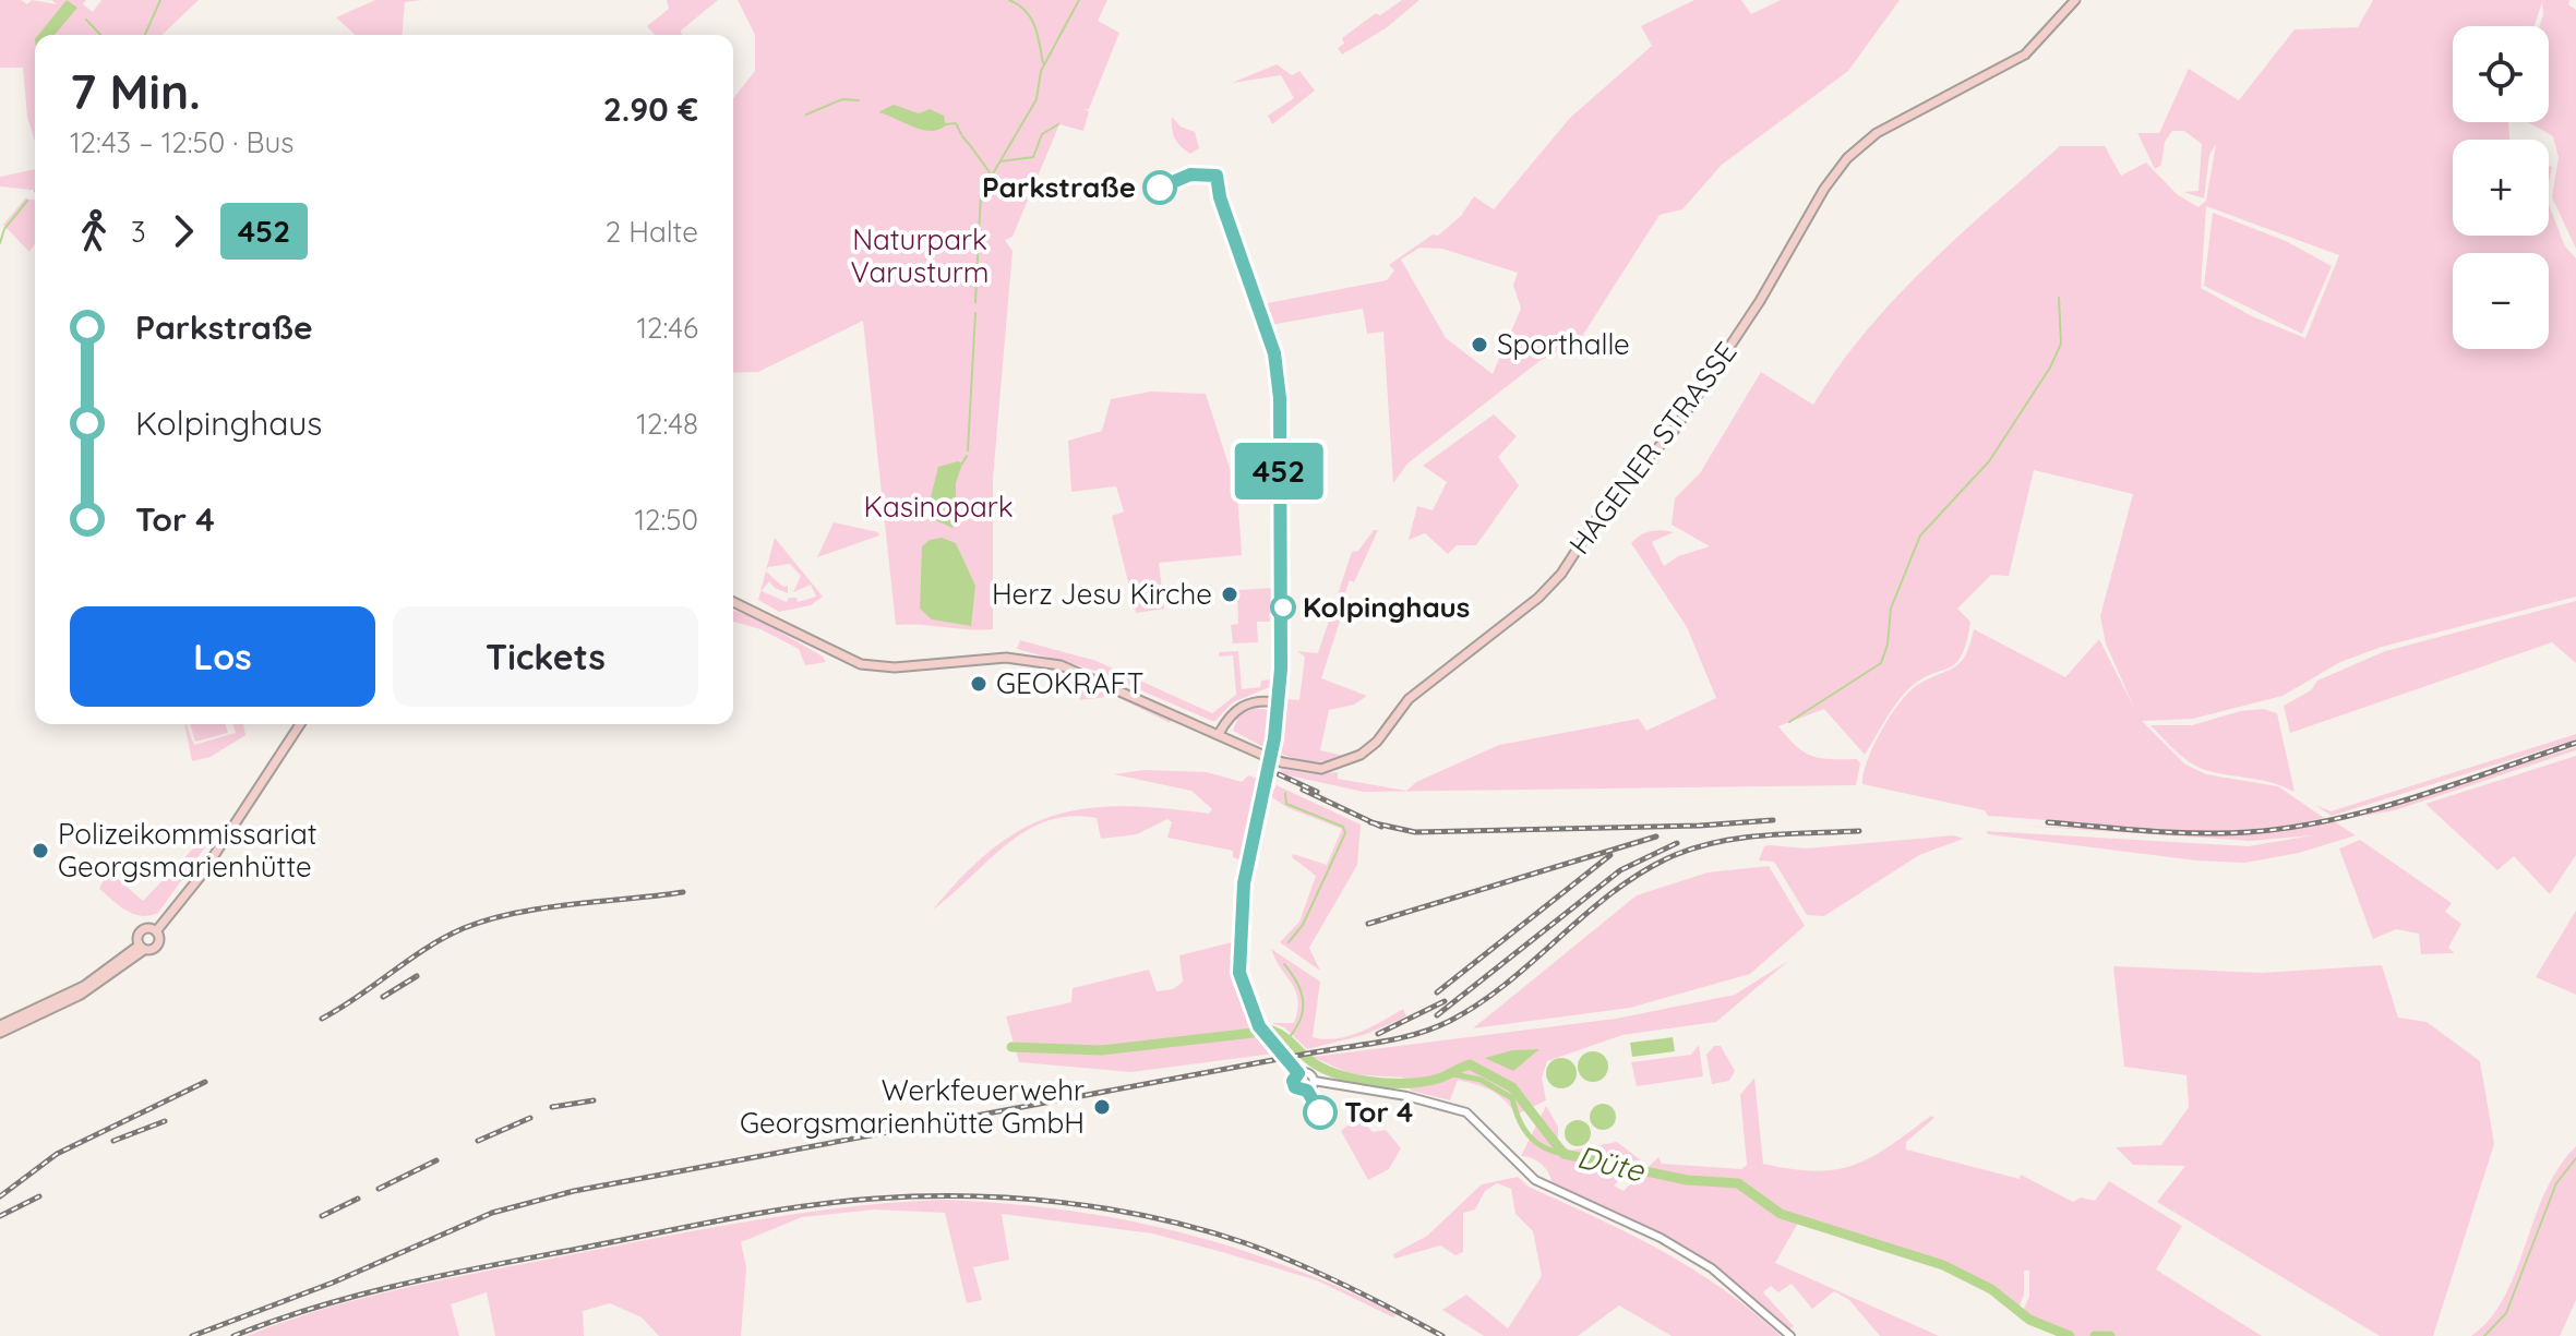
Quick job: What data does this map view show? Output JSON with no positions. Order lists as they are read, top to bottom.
{
  "streets": {
    "main road": ["HAGENER STRASSE"]
  },
  "water": ["Düte"],
  "parks": ["Naturpark Varusturm", "Kasinopark"],
  "places": [
    "Parkstraße",
    "Sporthalle",
    "Herz Jesu Kirche",
    "Kolpinghaus",
    "GEOKRAFT",
    "Polizeikommissariat Georgsmarienhütte",
    "Werkfeuerwehr Georgsmarienhütte GmbH",
    "Tor 4"
  ],
  "lines": ["bus line 452"],
  "page": {
    "on_map": "452",
    "map_buttons": ["+", "−"],
    "heading": ["7 Min.", "12:43 – 12:50 · Bus", "2.90 €"],
    "legs": ["3", "452", "2 Halte"],
    "list": [
      {
        "name": "Parkstraße",
        "value": "12:46"
      },
      {
        "name": "Kolpinghaus",
        "value": "12:48"
      },
      {
        "name": "Tor 4",
        "value": "12:50"
      }
    ],
    "buttons": ["Los", "Tickets"]
  }
}
